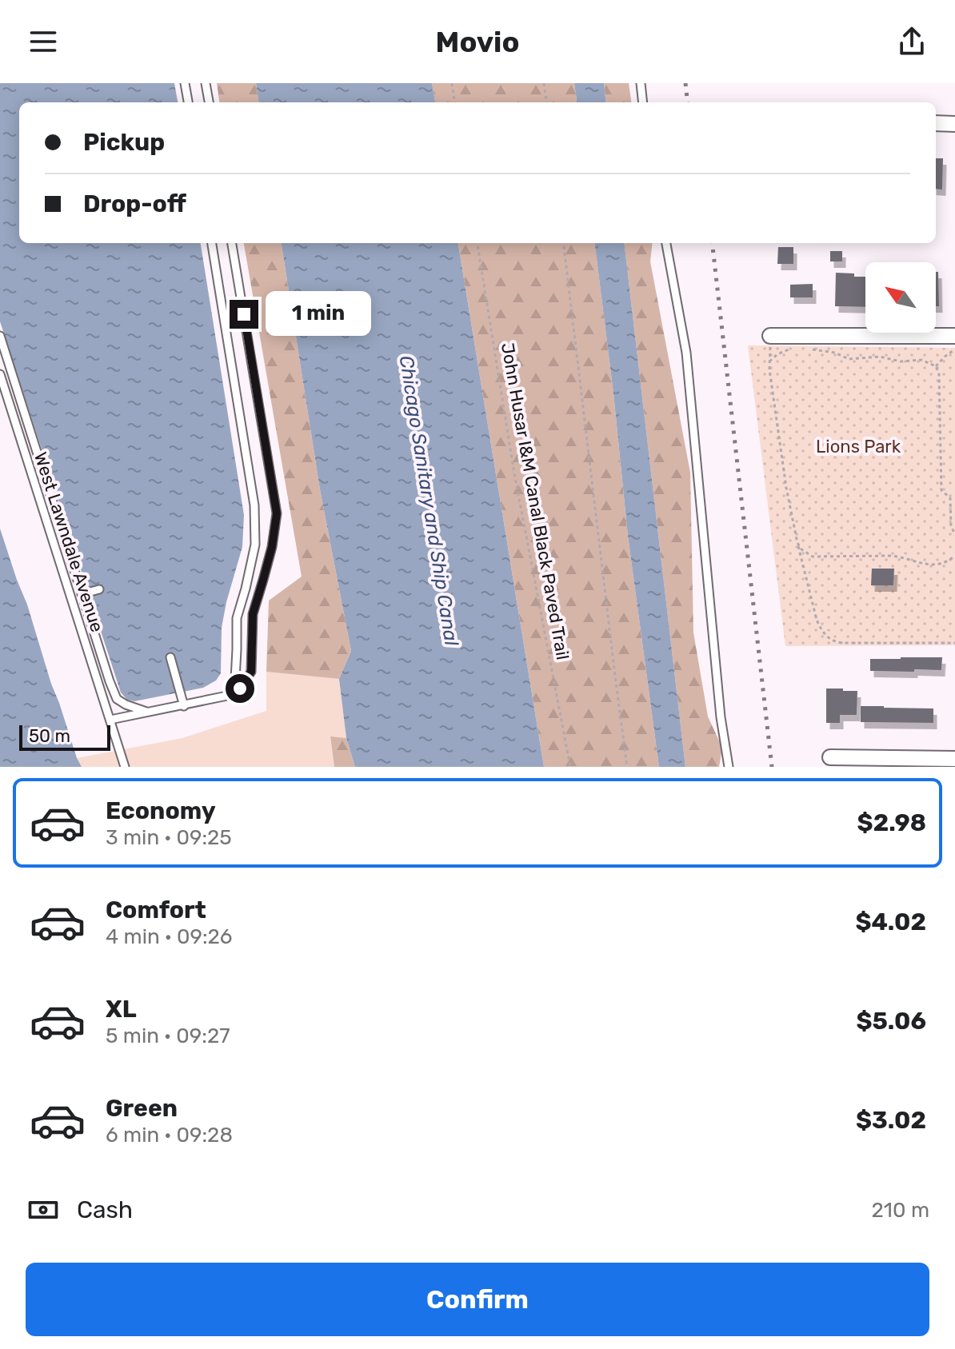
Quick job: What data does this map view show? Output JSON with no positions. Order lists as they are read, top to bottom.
{
  "streets": {
    "lane": ["West Lawndale Avenue"],
    "path": ["John Husar I&M Canal Black Paved Trail"]
  },
  "water": ["Chicago Sanitary and Ship Canal"],
  "parks": ["Lions Park"],
  "scale_bar": "50 m",
  "north": "top left",
  "page": {
    "header": "Movio",
    "banner": ["Pickup", "Drop-off"],
    "bubble": "1 min",
    "scale": "50 m",
    "list": [
      {
        "name": "Economy",
        "note": "3 min · 09:25",
        "value": "$2.98"
      },
      {
        "name": "Comfort",
        "note": "4 min · 09:26",
        "value": "$4.02"
      },
      {
        "name": "XL",
        "note": "5 min · 09:27",
        "value": "$5.06"
      },
      {
        "name": "Green",
        "note": "6 min · 09:28",
        "value": "$3.02"
      }
    ],
    "pay": ["Cash", "210 m"],
    "buttons": "Confirm"
  }
}
